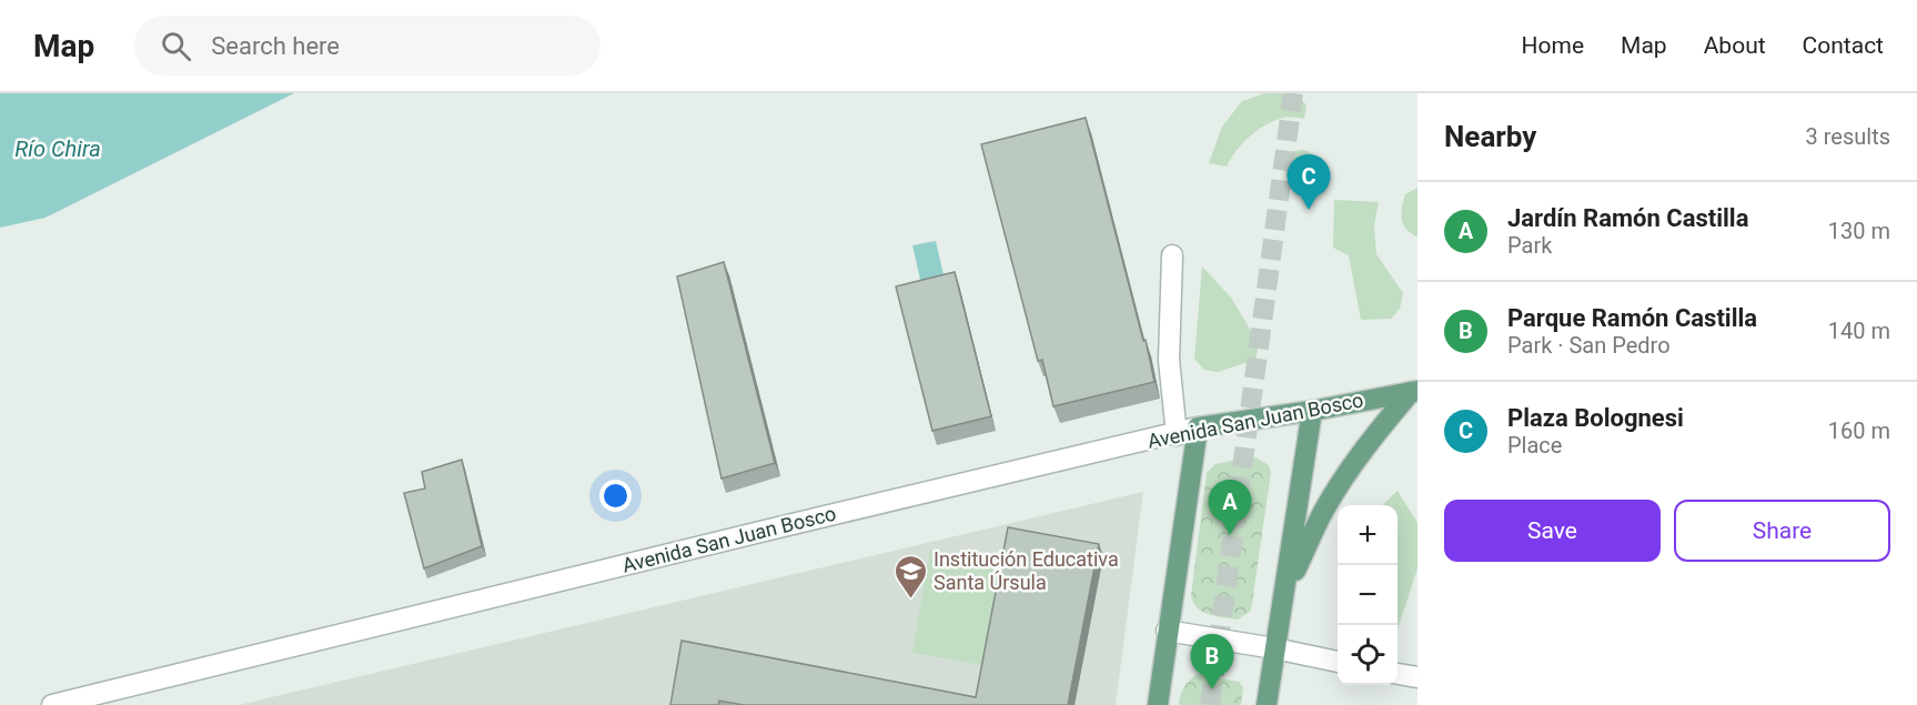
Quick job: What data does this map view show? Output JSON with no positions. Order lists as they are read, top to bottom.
{
  "streets": {
    "main road": ["Avenida San Juan Bosco"]
  },
  "water": ["Río Chira"],
  "places": {
    "school or university": ["Institución Educativa Santa Úrsula"]
  },
  "page": {
    "header": "Map",
    "search": "Search here",
    "nav": [
      "Home",
      "Map",
      "About",
      "Contact"
    ],
    "heading": ["Nearby", "3 results"],
    "pins": ["C", "A", "B"],
    "list": [
      {
        "mark": "A",
        "name": "Jardín Ramón Castilla",
        "note": "Park",
        "value": "130 m"
      },
      {
        "mark": "B",
        "name": "Parque Ramón Castilla",
        "note": "Park · San Pedro",
        "value": "140 m"
      },
      {
        "mark": "C",
        "name": "Plaza Bolognesi",
        "note": "Place",
        "value": "160 m"
      }
    ],
    "buttons": ["Save", "Share"],
    "map_buttons": ["+", "−"]
  }
}
